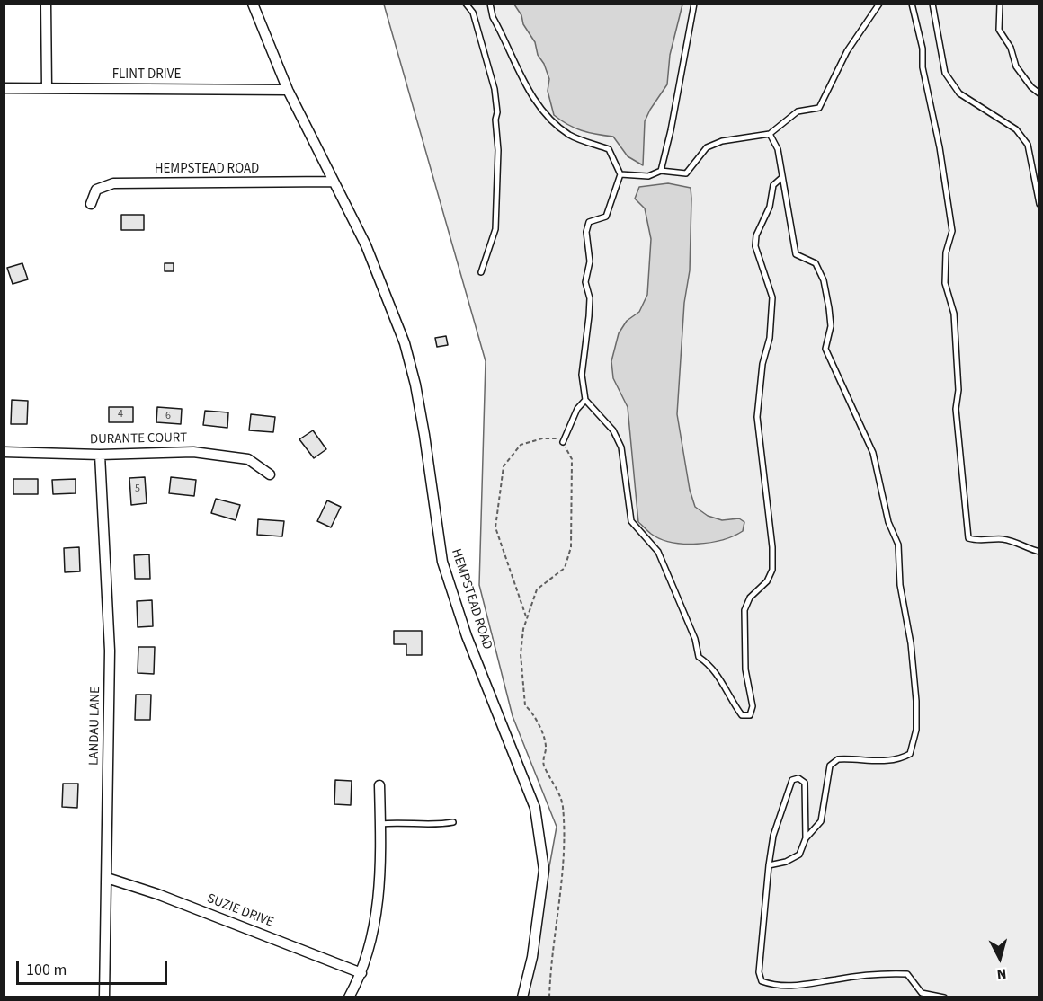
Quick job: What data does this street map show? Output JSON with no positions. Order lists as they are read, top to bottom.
{
  "streets": {
    "street": [
      "FLINT DRIVE",
      "HEMPSTEAD ROAD",
      "DURANTE COURT",
      "LANDAU LANE",
      "SUZIE DRIVE"
    ]
  },
  "crossings": [
    ["FLINT DRIVE", "HEMPSTEAD ROAD"],
    ["DURANTE COURT", "LANDAU LANE"],
    ["LANDAU LANE", "SUZIE DRIVE"]
  ],
  "house_numbers": ["4", "6", "5"],
  "scale_bar": "100 m",
  "north": "bottom"
}
